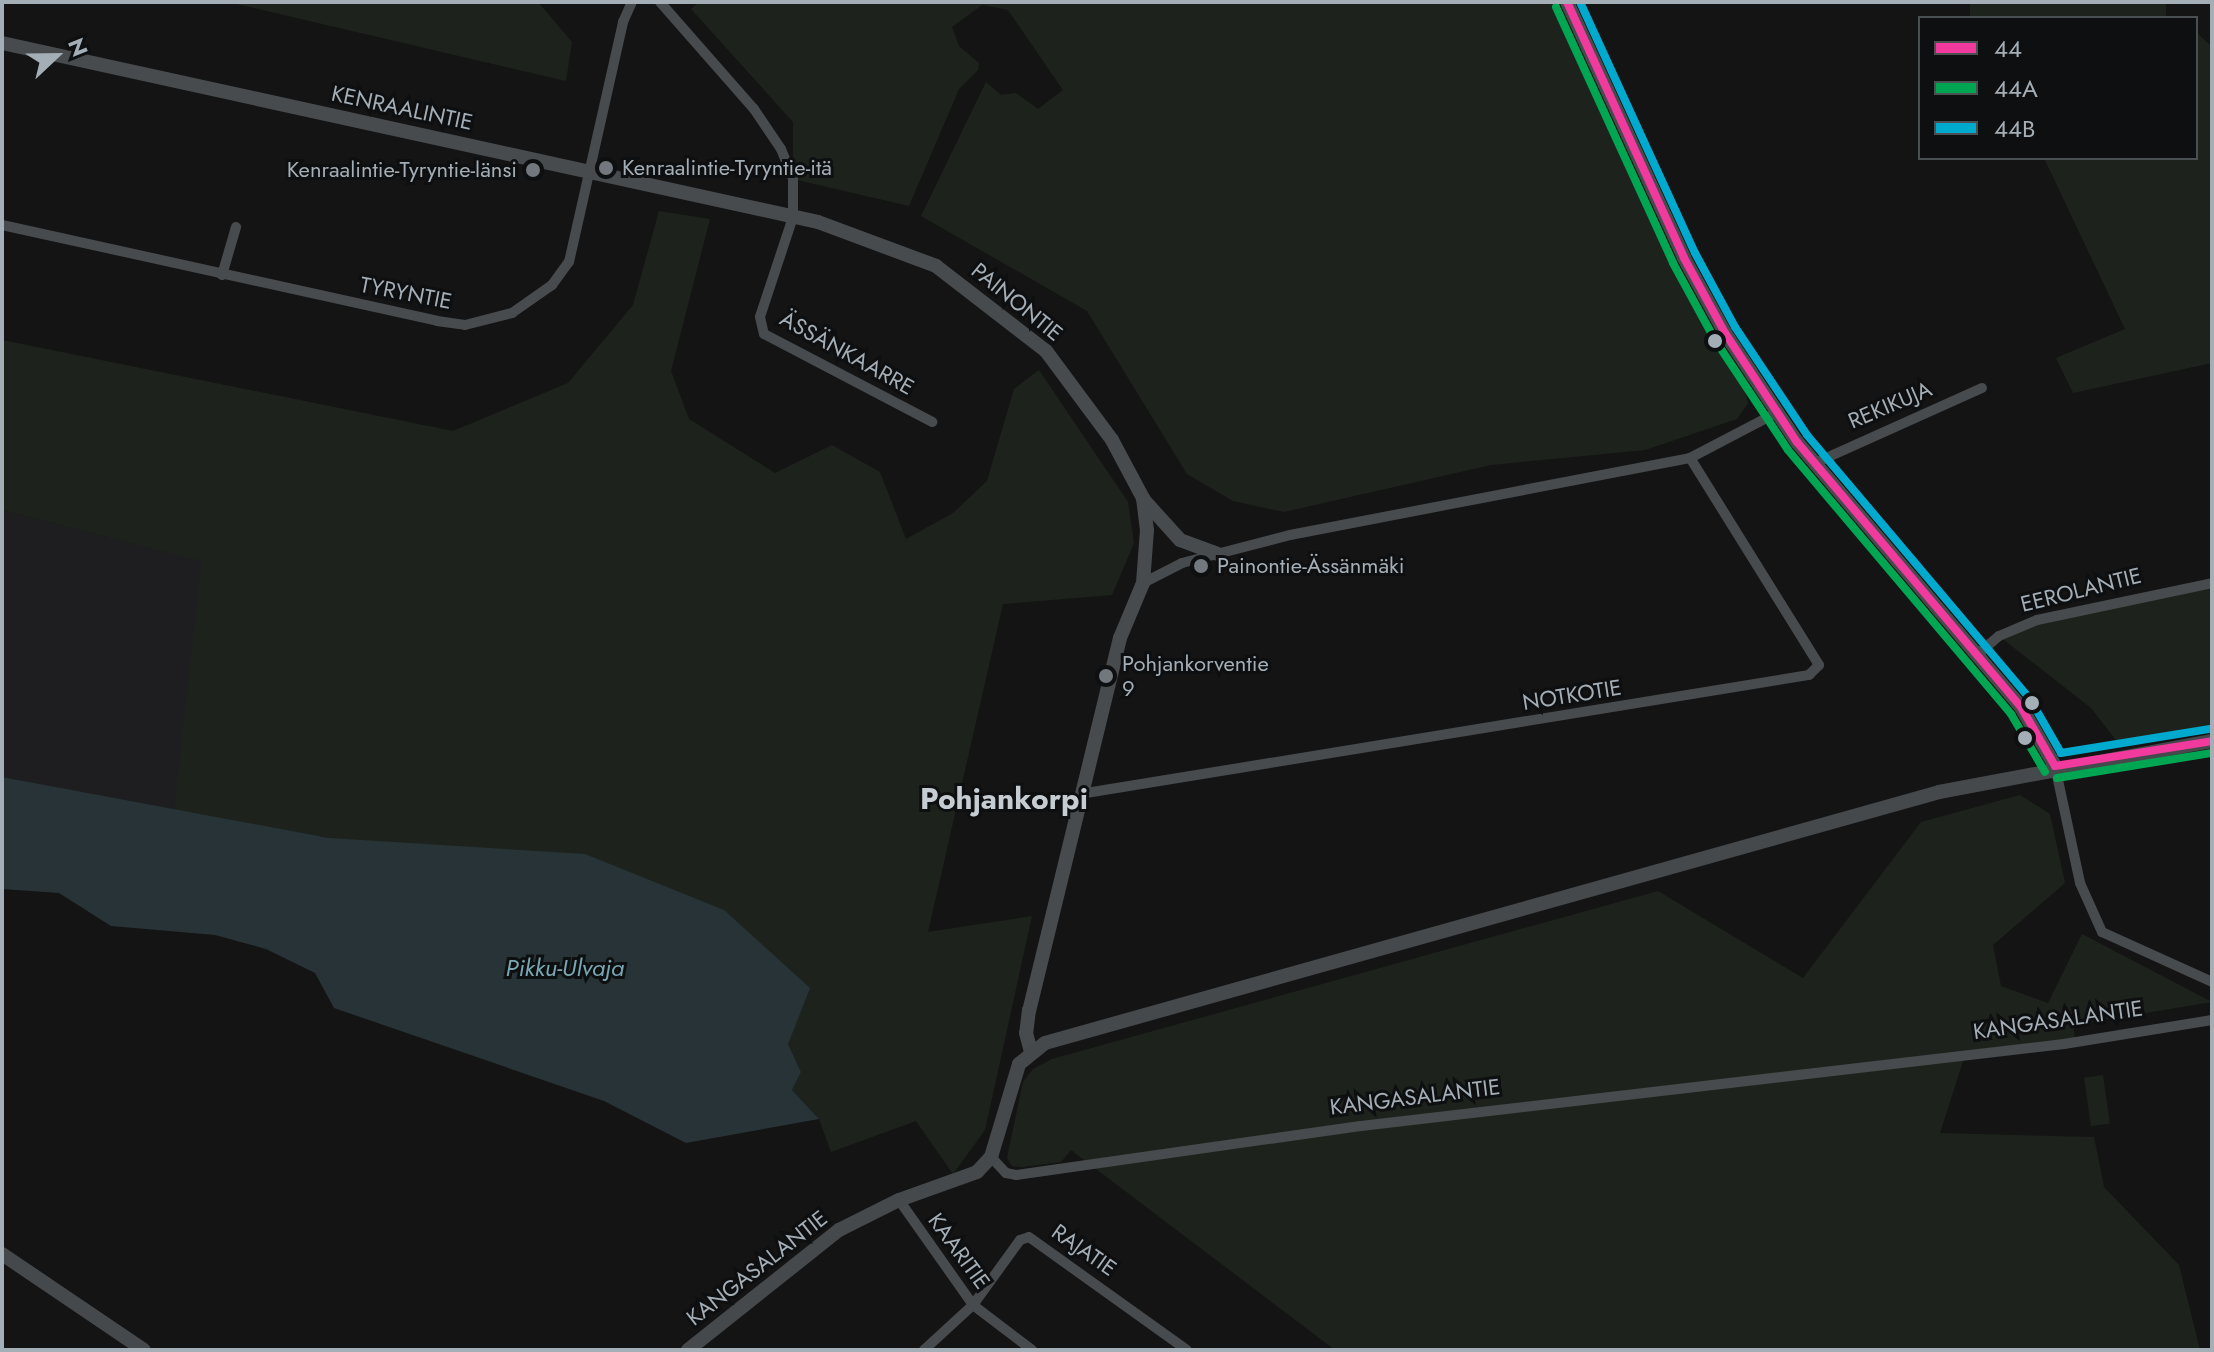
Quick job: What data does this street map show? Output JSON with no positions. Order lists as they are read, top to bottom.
{
  "streets": {
    "main road": ["KANGASALANTIE"],
    "street": [
      "KENRAALINTIE",
      "TYRYNTIE",
      "PAINONTIE",
      "ÄSSÄNKAARRE",
      "REKIKUJA",
      "EEROLANTIE",
      "NOTKOTIE",
      "RAJATIE",
      "KAARITIE"
    ]
  },
  "crossings": [
    ["KENRAALINTIE", "TYRYNTIE"],
    ["KENRAALINTIE", "PAINONTIE"],
    ["KENRAALINTIE", "ÄSSÄNKAARRE"],
    ["PAINONTIE", "ÄSSÄNKAARRE"],
    ["KANGASALANTIE", "KAARITIE"],
    ["RAJATIE", "KAARITIE"]
  ],
  "districts": ["Pohjankorpi"],
  "water": ["Pikku-Ulvaja"],
  "places": [
    "Kenraalintie-Tyryntie-itä",
    "Kenraalintie-Tyryntie-länsi",
    "Painontie-Ässänmäki",
    "Pohjankorventie 9"
  ],
  "lines": ["transit line 44", "transit line 44B", "transit line 44A"],
  "legend": ["44", "44A", "44B"],
  "north": "right"
}
